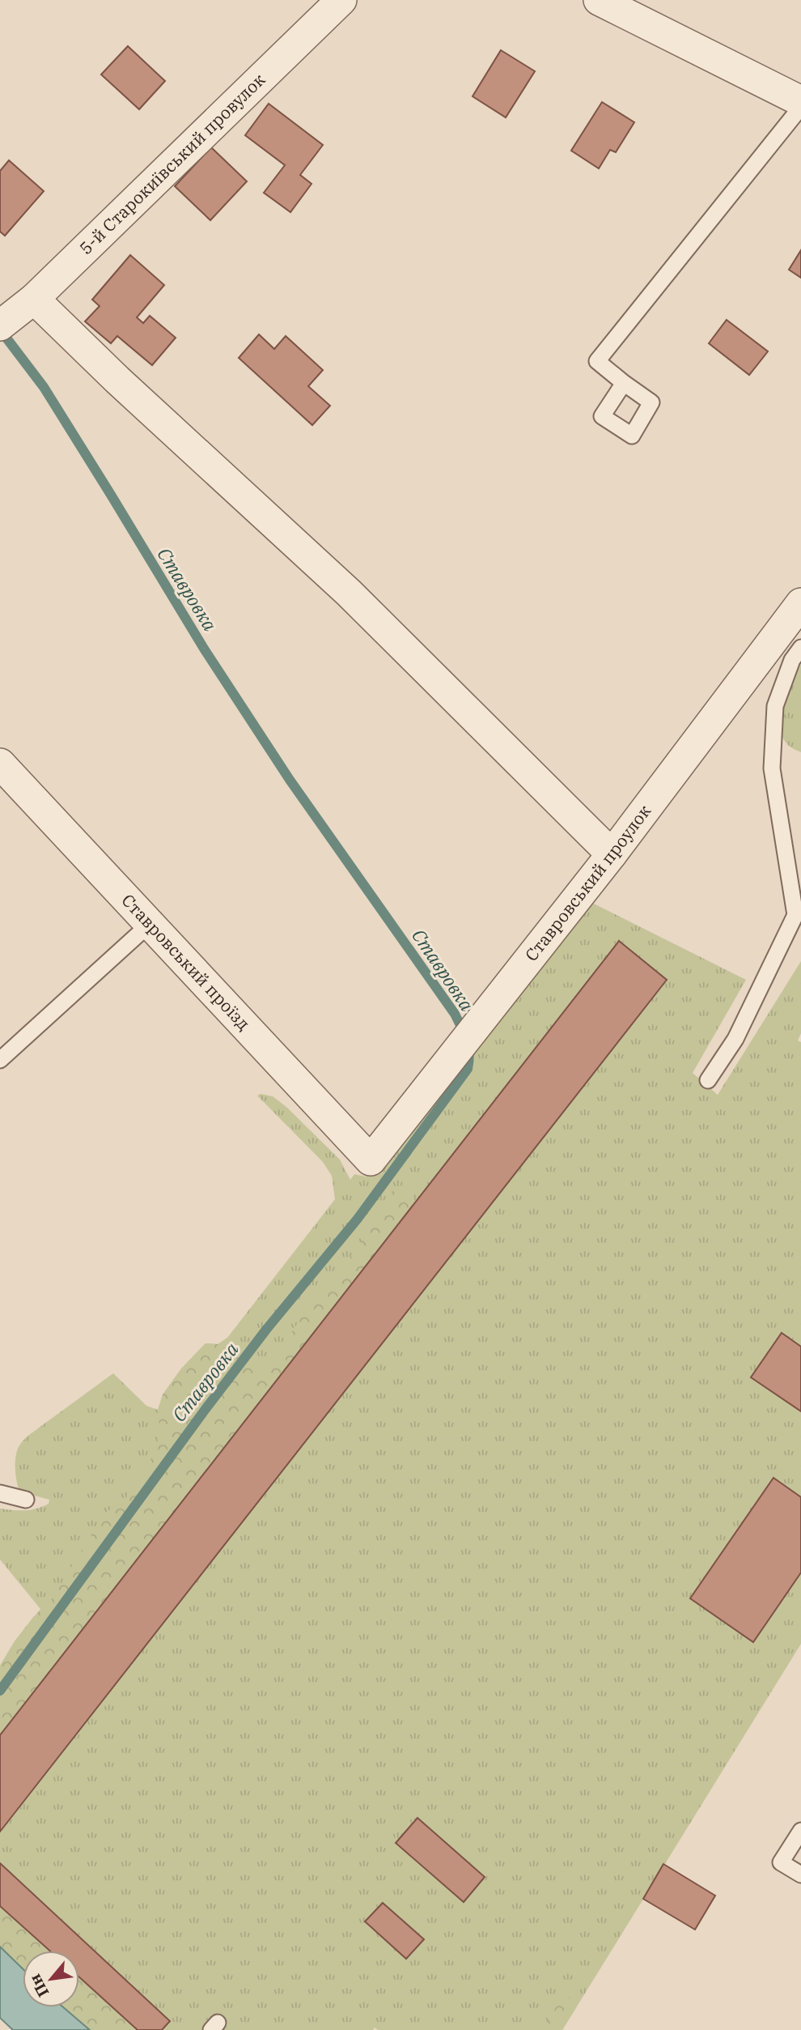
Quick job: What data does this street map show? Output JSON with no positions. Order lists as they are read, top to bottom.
{
  "streets": {
    "street": ["5-й Старокиївський провулок", "Ставровський проулок", "Ставровський проїзд"]
  },
  "crossings": [
    ["Ставровський проулок", "Ставровський проїзд"]
  ],
  "water": ["Ставровка"],
  "north": "bottom left"
}
